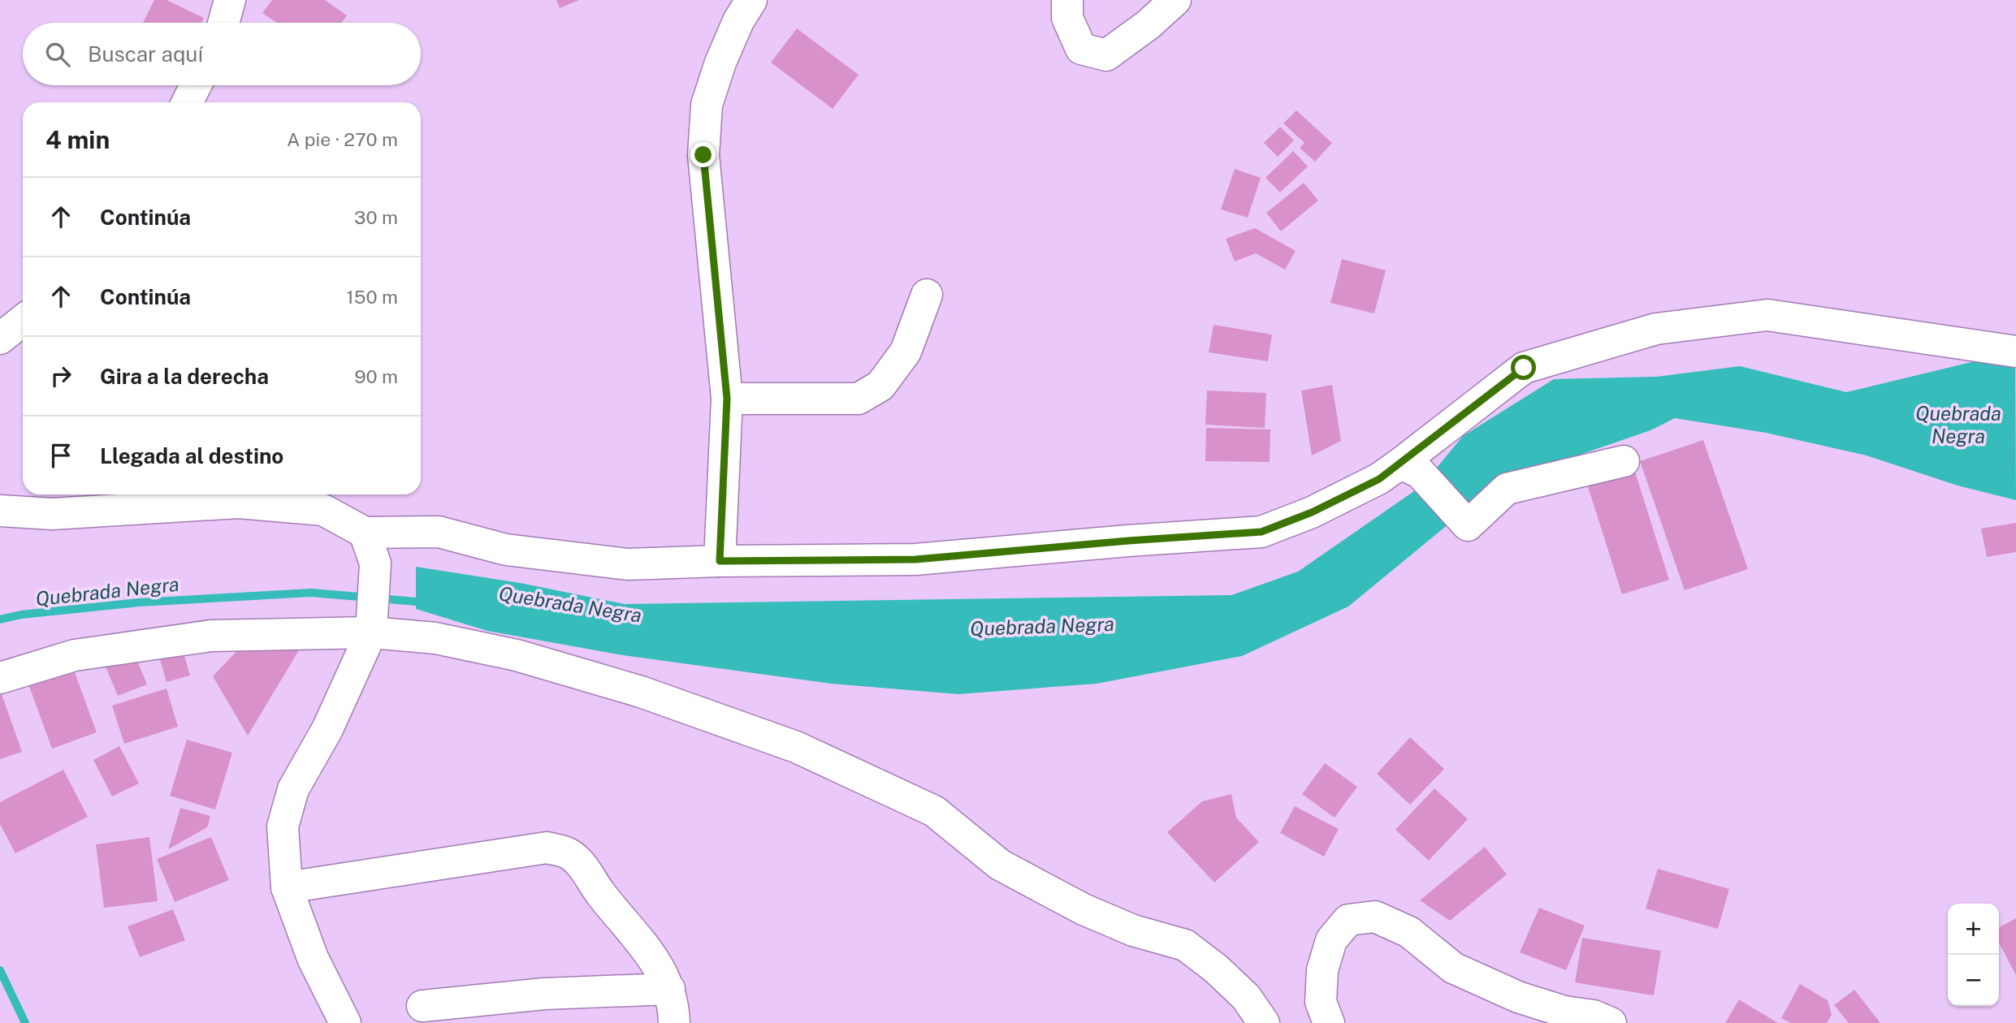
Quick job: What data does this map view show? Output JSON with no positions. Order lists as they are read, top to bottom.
{
  "water": ["Quebrada Negra"],
  "page": {
    "search": "Buscar aquí",
    "heading": ["4 min", "A pie · 270 m"],
    "list": [
      ["Continúa", "30 m"],
      ["Continúa", "150 m"],
      ["Gira a la derecha", "90 m"],
      "Llegada al destino"
    ],
    "map_buttons": ["+", "−"]
  }
}
